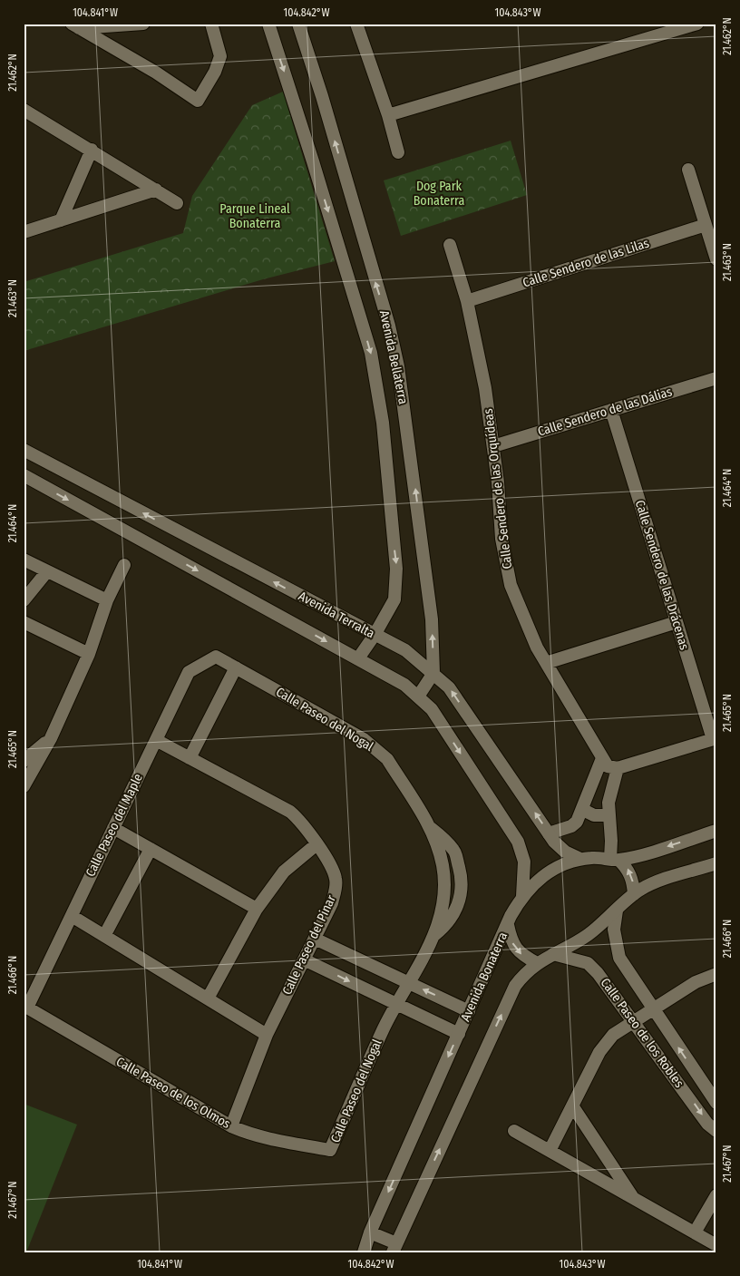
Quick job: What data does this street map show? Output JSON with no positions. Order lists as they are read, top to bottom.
{
  "streets": {
    "street": [
      "Calle Sendero de las Lilas",
      "Avenida Bellaterra",
      "Calle Sendero de las Dálias",
      "Calle Sendero de las Orquídeas",
      "Calle Sendero de las Drácenas",
      "Avenida Terralta",
      "Calle Paseo del Nogal",
      "Calle Paseo del Maple",
      "Calle Paseo del Pinar",
      "Avenida Bonaterra",
      "Calle Paseo de los Robles",
      "Calle Paseo de los Olmos"
    ]
  },
  "crossings": [
    ["Calle Sendero de las Lilas", "Calle Sendero de las Orquídeas"],
    ["Avenida Bellaterra", "Avenida Terralta"],
    ["Calle Sendero de las Dálias", "Calle Sendero de las Orquídeas"],
    ["Calle Sendero de las Dálias", "Calle Sendero de las Drácenas"],
    ["Avenida Terralta", "Avenida Bonaterra"],
    ["Calle Paseo del Nogal", "Calle Paseo del Maple"],
    ["Calle Paseo del Nogal", "Calle Paseo de los Olmos"],
    ["Calle Paseo del Maple", "Calle Paseo del Pinar"],
    ["Calle Paseo del Maple", "Calle Paseo de los Olmos"],
    ["Calle Paseo del Pinar", "Calle Paseo de los Olmos"]
  ],
  "parks": ["Dog Park Bonaterra", "Parque Lineal Bonaterra"],
  "coordinates": [
    "104.841°W",
    "104.842°W",
    "104.843°W",
    "21.462°N",
    "21.463°N",
    "21.464°N",
    "21.465°N",
    "21.466°N",
    "21.467°N"
  ]
}
